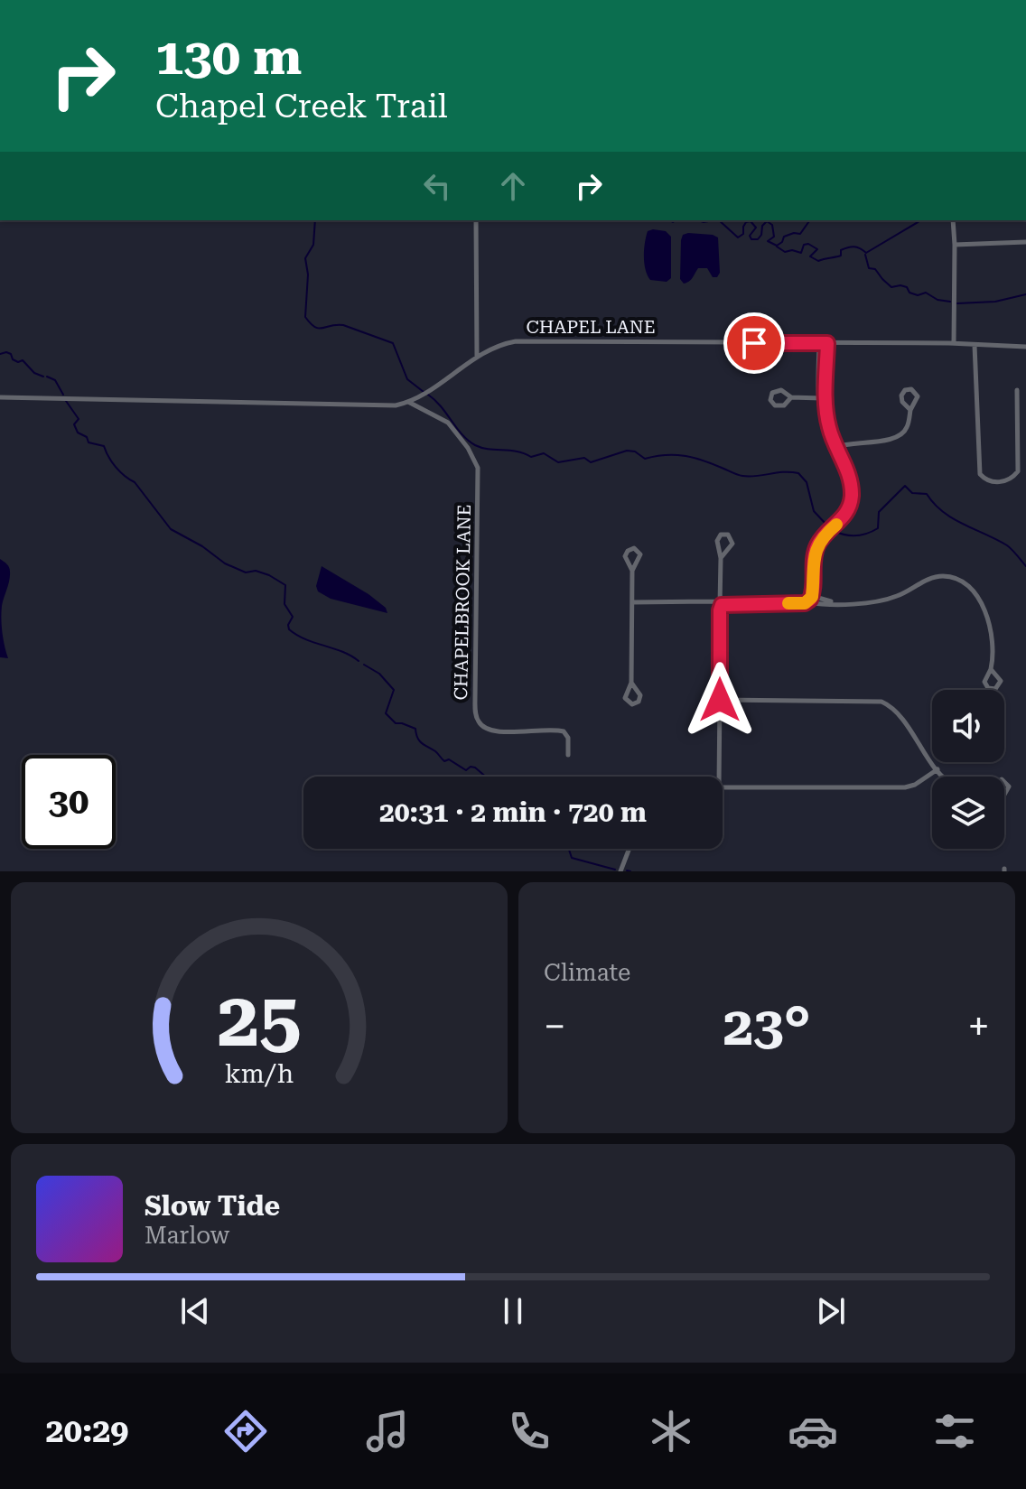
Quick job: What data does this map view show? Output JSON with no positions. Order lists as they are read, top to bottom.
{
  "streets": {
    "street": ["CHAPEL LANE", "CHAPELBROOK LANE"]
  },
  "crossings": [
    ["CHAPEL LANE", "CHAPELBROOK LANE"]
  ],
  "page": {
    "turn": ["130 m", "Chapel Creek Trail"],
    "limit": "30",
    "trip": "20:31 · 2 min · 720 m",
    "tile": "Climate",
    "heat": ["−", "23°", "+"],
    "song": ["Slow Tide", "Marlow"],
    "tabs": "20:29",
    "gauge": ["25", "km/h"]
  }
}
